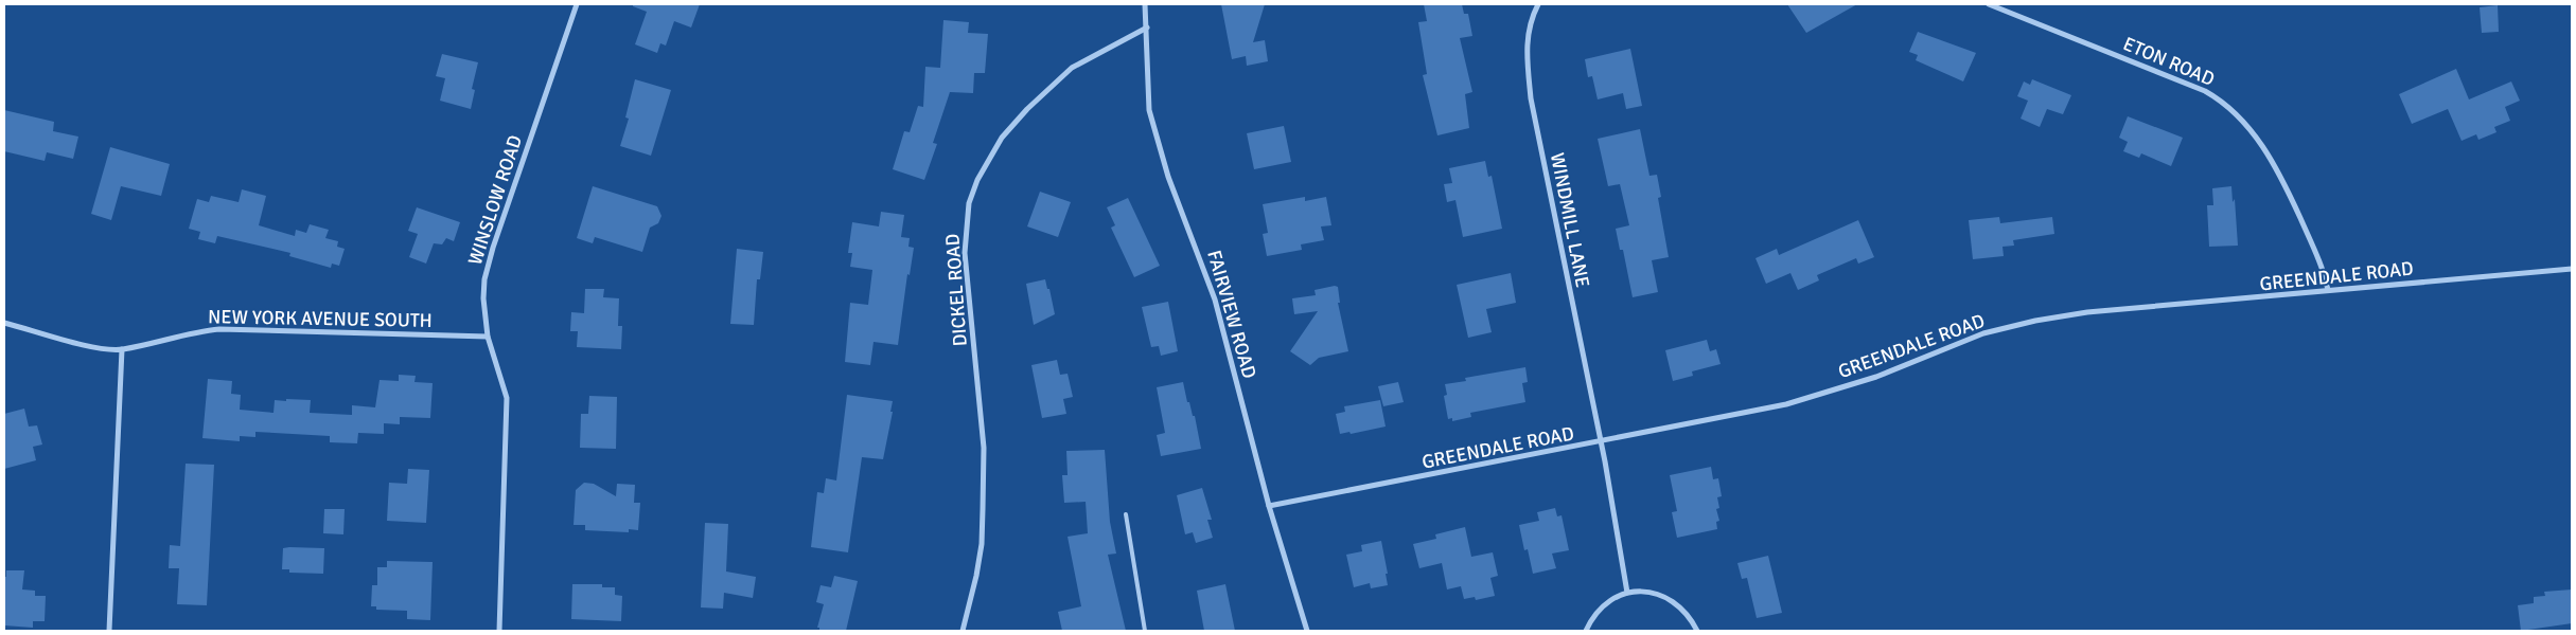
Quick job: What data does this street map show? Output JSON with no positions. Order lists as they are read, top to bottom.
{
  "streets": {
    "street": [
      "ETON ROAD",
      "WINSLOW ROAD",
      "WINDMILL LANE",
      "GREENDALE ROAD",
      "DICKEL ROAD",
      "FAIRVIEW ROAD",
      "NEW YORK AVENUE SOUTH"
    ]
  },
  "crossings": [
    ["ETON ROAD", "GREENDALE ROAD"],
    ["WINSLOW ROAD", "NEW YORK AVENUE SOUTH"],
    ["WINDMILL LANE", "GREENDALE ROAD"],
    ["GREENDALE ROAD", "FAIRVIEW ROAD"],
    ["DICKEL ROAD", "FAIRVIEW ROAD"]
  ]
}
